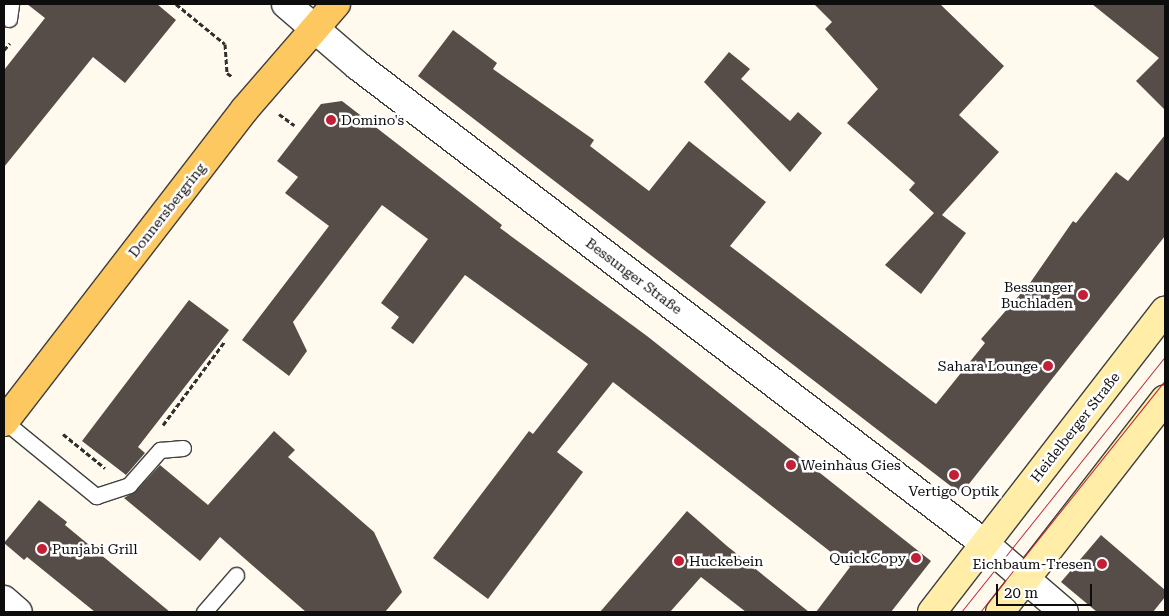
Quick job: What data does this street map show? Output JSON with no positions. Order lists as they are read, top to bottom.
{
  "streets": {
    "main road": ["Donnersbergring", "Heidelberger Straße"],
    "street": ["Bessunger Straße"]
  },
  "crossings": [
    ["Donnersbergring", "Bessunger Straße"],
    ["Bessunger Straße", "Heidelberger Straße"]
  ],
  "places": [
    "Domino's",
    "Bessunger Buchladen",
    "Sahara Lounge",
    "Weinhaus Gies",
    "Vertigo Optik",
    "Punjabi Grill",
    "QuickCopy",
    "Huckebein",
    "Eichbaum-Tresen"
  ],
  "scale_bar": "20 m"
}
